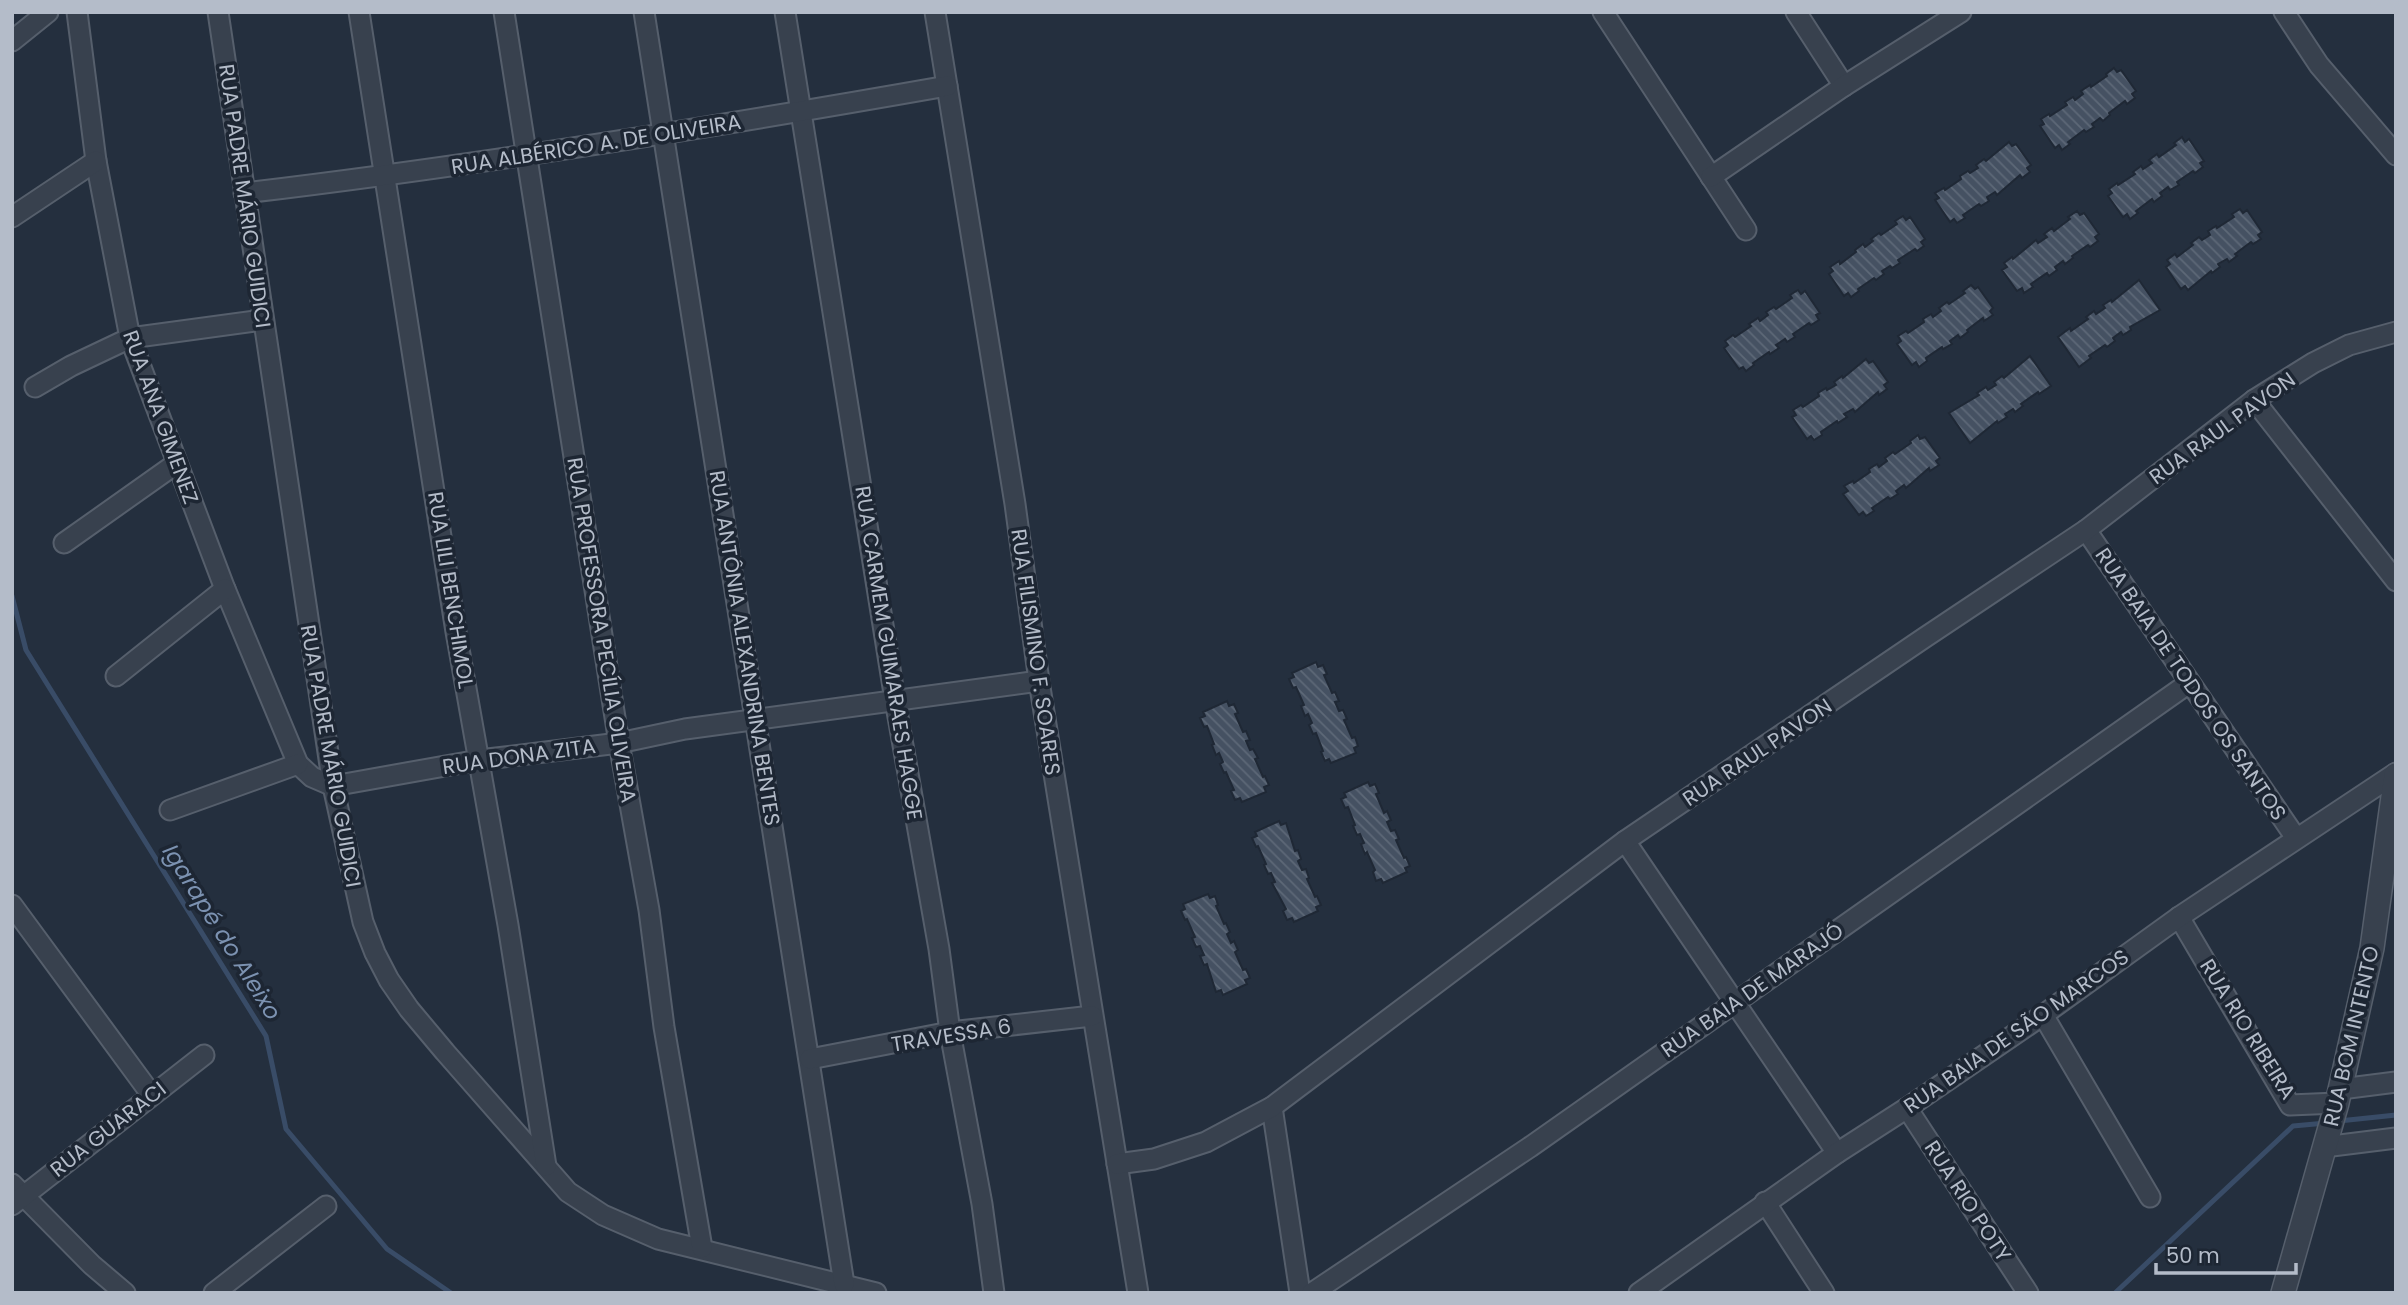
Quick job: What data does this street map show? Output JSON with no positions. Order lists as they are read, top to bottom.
{
  "streets": {
    "street": [
      "RUA ALBÉRICO A. DE OLIVEIRA",
      "RUA PADRE MÁRIO GUIDICI",
      "RUA ANA GIMENEZ",
      "RUA RAUL PAVON",
      "RUA LILI BENCHIMOL",
      "RUA PROFESSORA PECÍLIA OLIVEIRA",
      "RUA ANTÔNIA ALEXANDRINA BENTES",
      "RUA FILISMINO F. SOARES",
      "RUA CARMEM GUIMARAES HAGGE",
      "RUA BAIA DE TODOS OS SANTOS",
      "RUA DONA ZITA",
      "RUA BAIA DE MARAJÓ",
      "RUA RIO RIBEIRA",
      "RUA BAIA DE SÃO MARCOS",
      "TRAVESSA 6",
      "RUA BOM INTENTO",
      "RUA GUARACI",
      "RUA RIO POTY"
    ]
  },
  "crossings": [
    ["RUA ALBÉRICO A. DE OLIVEIRA", "RUA PADRE MÁRIO GUIDICI"],
    ["RUA ALBÉRICO A. DE OLIVEIRA", "RUA LILI BENCHIMOL"],
    ["RUA ALBÉRICO A. DE OLIVEIRA", "RUA PROFESSORA PECÍLIA OLIVEIRA"],
    ["RUA ALBÉRICO A. DE OLIVEIRA", "RUA ANTÔNIA ALEXANDRINA BENTES"],
    ["RUA ALBÉRICO A. DE OLIVEIRA", "RUA FILISMINO F. SOARES"],
    ["RUA ALBÉRICO A. DE OLIVEIRA", "RUA CARMEM GUIMARAES HAGGE"],
    ["RUA PADRE MÁRIO GUIDICI", "RUA LILI BENCHIMOL"],
    ["RUA PADRE MÁRIO GUIDICI", "RUA PROFESSORA PECÍLIA OLIVEIRA"],
    ["RUA PADRE MÁRIO GUIDICI", "RUA ANTÔNIA ALEXANDRINA BENTES"],
    ["RUA PADRE MÁRIO GUIDICI", "RUA DONA ZITA"],
    ["RUA RAUL PAVON", "RUA FILISMINO F. SOARES"],
    ["RUA RAUL PAVON", "RUA BAIA DE TODOS OS SANTOS"],
    ["RUA LILI BENCHIMOL", "RUA DONA ZITA"],
    ["RUA PROFESSORA PECÍLIA OLIVEIRA", "RUA DONA ZITA"],
    ["RUA ANTÔNIA ALEXANDRINA BENTES", "RUA DONA ZITA"],
    ["RUA ANTÔNIA ALEXANDRINA BENTES", "TRAVESSA 6"],
    ["RUA FILISMINO F. SOARES", "RUA DONA ZITA"],
    ["RUA FILISMINO F. SOARES", "TRAVESSA 6"],
    ["RUA CARMEM GUIMARAES HAGGE", "RUA DONA ZITA"],
    ["RUA CARMEM GUIMARAES HAGGE", "TRAVESSA 6"],
    ["RUA BAIA DE TODOS OS SANTOS", "RUA BAIA DE MARAJÓ"],
    ["RUA BAIA DE TODOS OS SANTOS", "RUA BAIA DE SÃO MARCOS"],
    ["RUA RIO RIBEIRA", "RUA BAIA DE SÃO MARCOS"],
    ["RUA RIO RIBEIRA", "RUA BOM INTENTO"],
    ["RUA BAIA DE SÃO MARCOS", "RUA BOM INTENTO"],
    ["RUA BAIA DE SÃO MARCOS", "RUA RIO POTY"]
  ],
  "water": ["Igarapé do Aleixo"],
  "scale_bar": "50 m"
}
